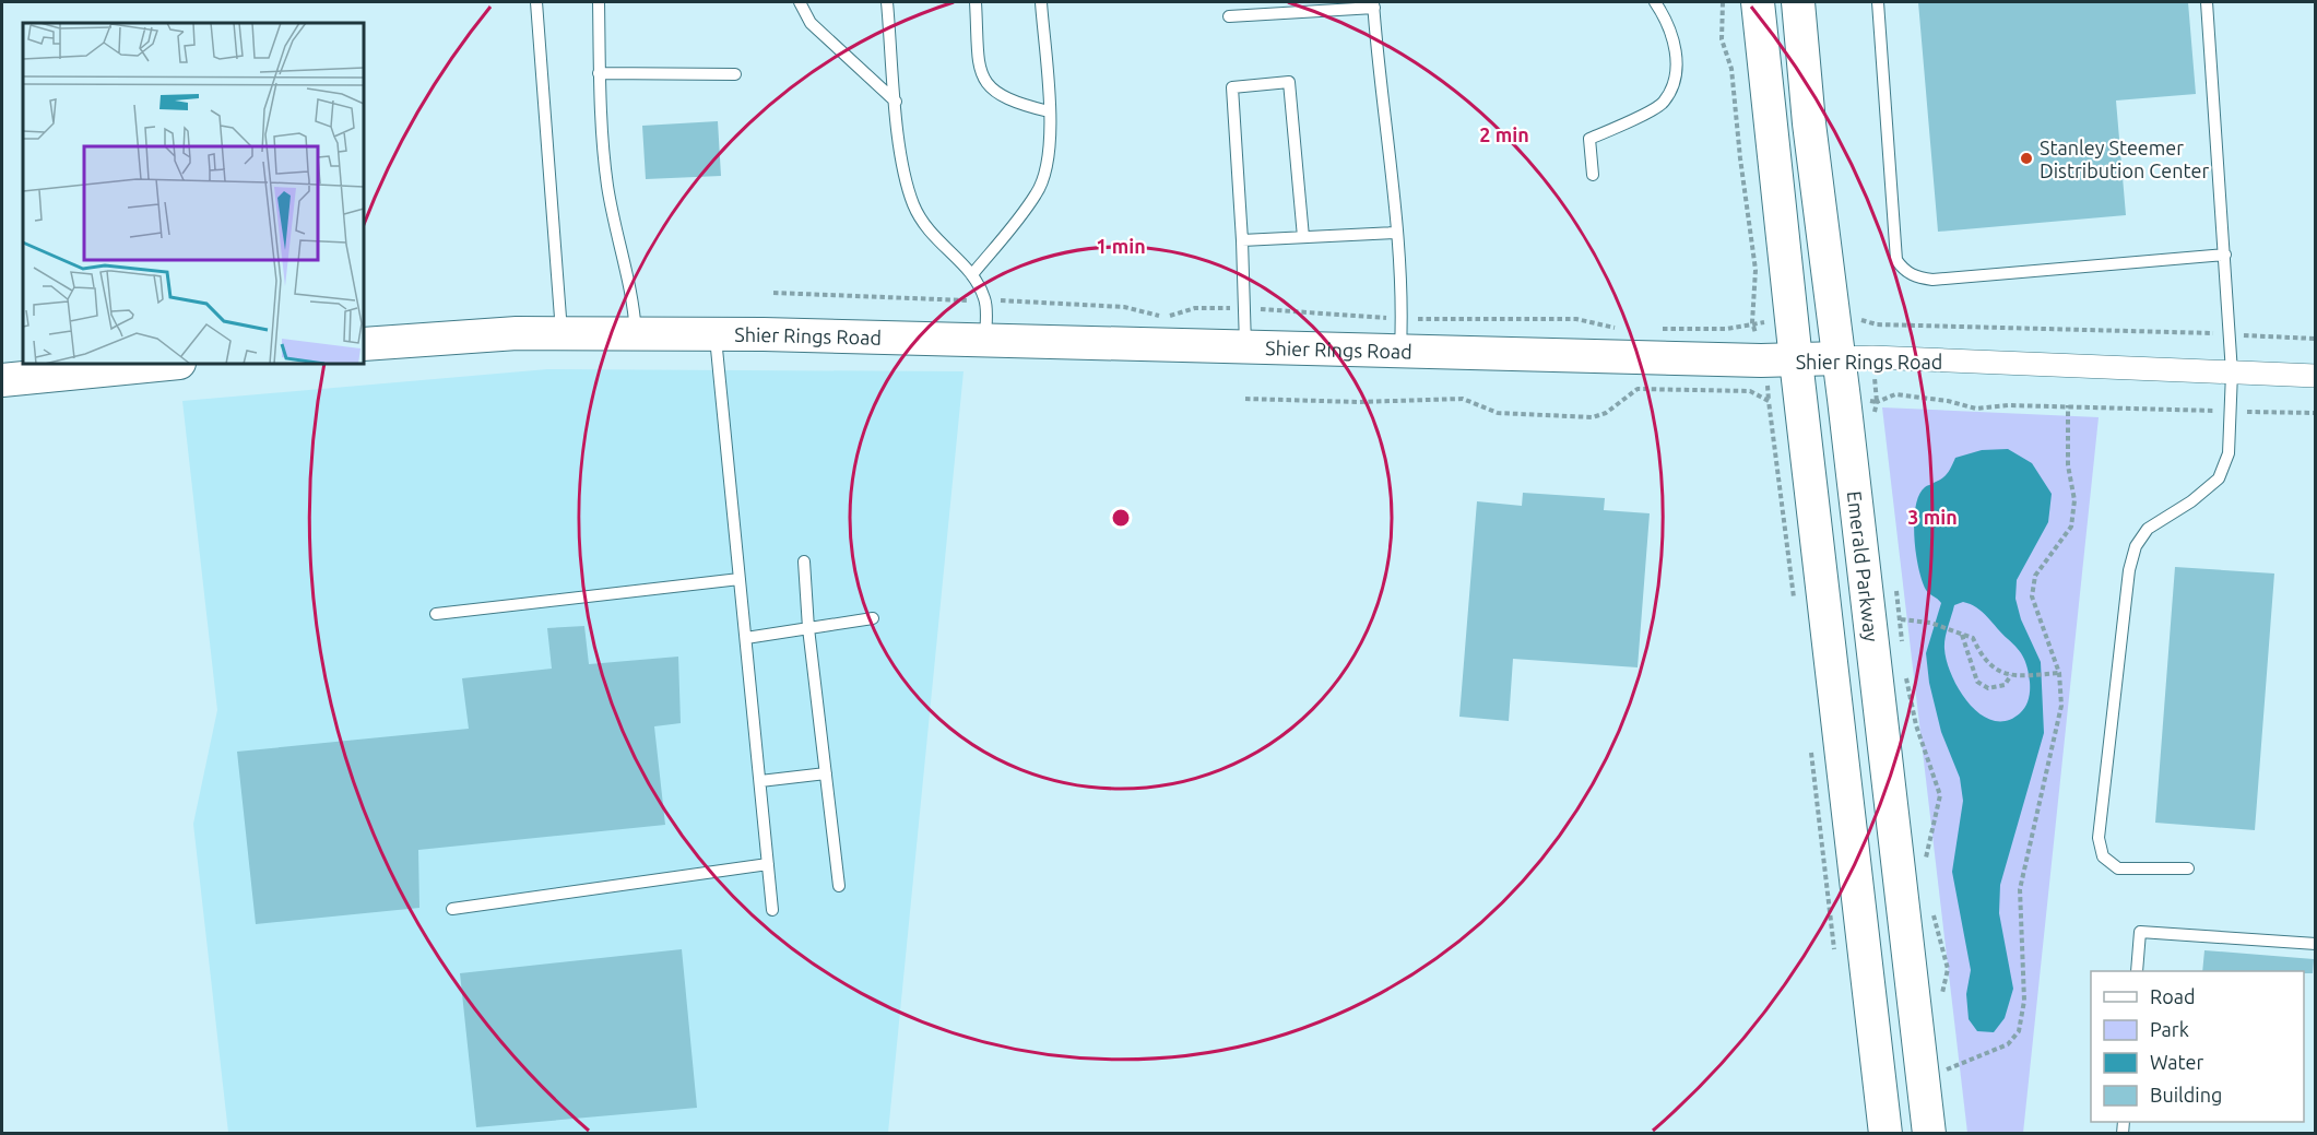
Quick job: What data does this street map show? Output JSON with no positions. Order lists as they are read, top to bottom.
{
  "streets": {
    "main road": ["Shier Rings Road", "Emerald Parkway"]
  },
  "crossings": [
    ["Shier Rings Road", "Emerald Parkway"]
  ],
  "places": ["Stanley Steemer Distribution Center"],
  "legend": [
    "Road",
    "Park",
    "Water",
    "Building"
  ],
  "rings": ["2 min", "1 min", "3 min"]
}
